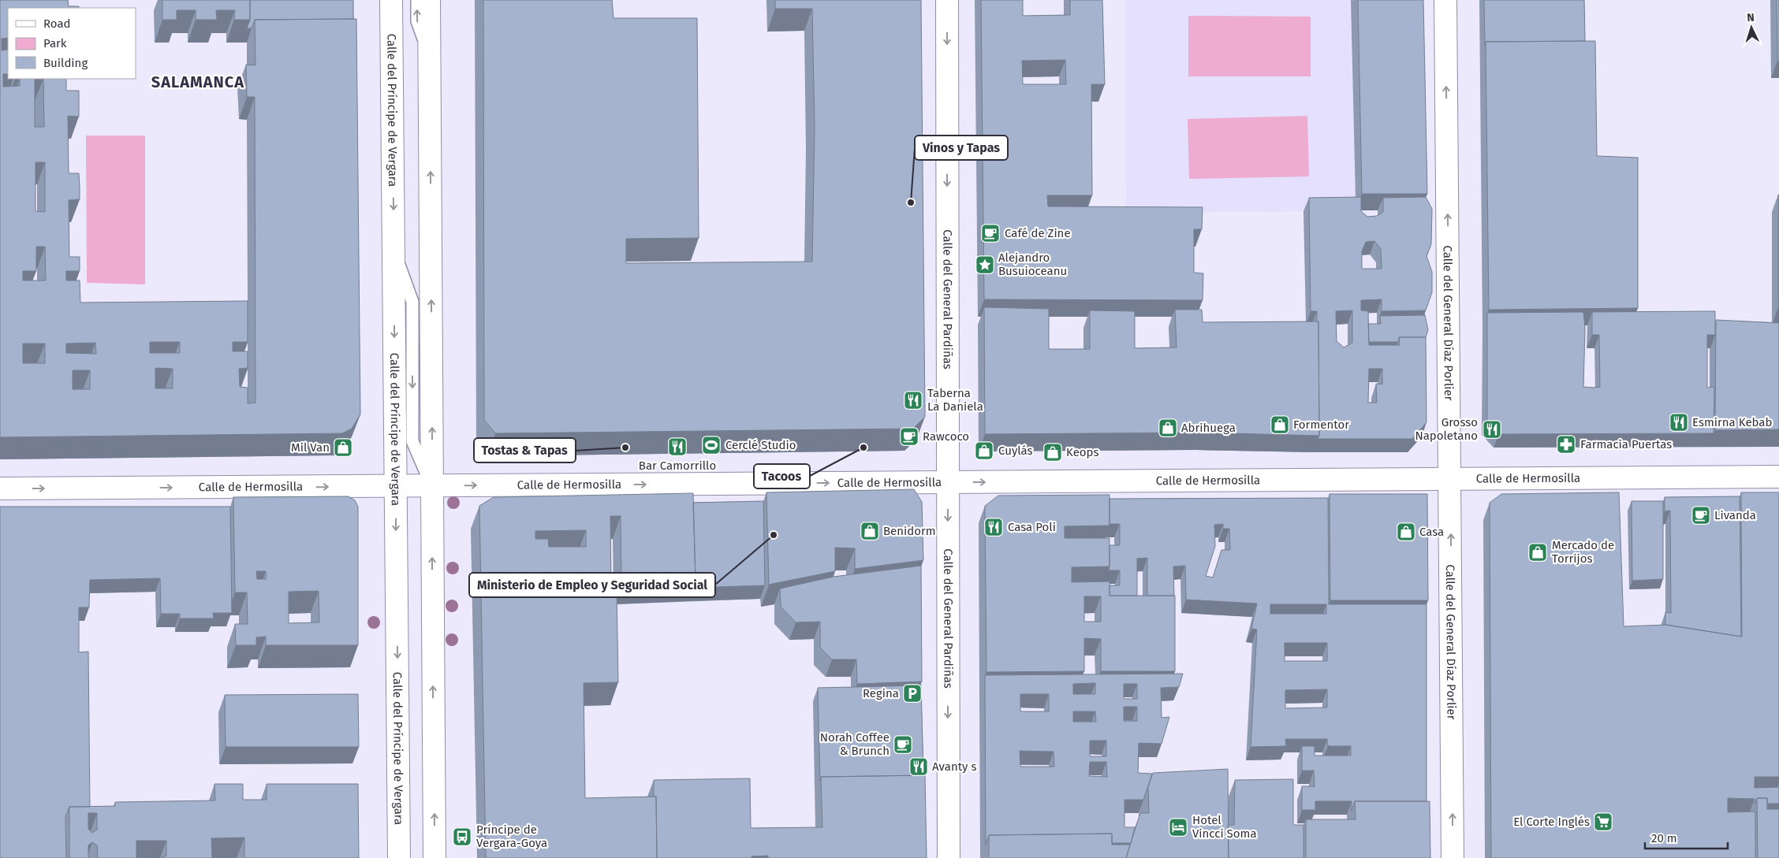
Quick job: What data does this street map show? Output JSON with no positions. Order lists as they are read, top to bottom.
{
  "streets": {
    "street": [
      "Calle del Príncipe de Vergara",
      "Calle del General Pardiñas",
      "Calle del General Díaz Porlier",
      "Calle de Hermosilla"
    ]
  },
  "crossings": [
    ["Calle del Príncipe de Vergara", "Calle de Hermosilla"],
    ["Calle del General Pardiñas", "Calle de Hermosilla"],
    ["Calle del General Díaz Porlier", "Calle de Hermosilla"]
  ],
  "one_way": ["Calle del General Pardiñas", "Calle del General Díaz Porlier", "Calle de Hermosilla"],
  "districts": ["SALAMANCA"],
  "places": {
    "other": [
      "Vinos y Tapas",
      "Tostas & Tapas",
      "Tacoos",
      "Ministerio de Empleo y Seguridad Social"
    ],
    "cafe": [
      "Café de Zine",
      "Rawcoco",
      "Livanda",
      "Norah Coffee & Brunch"
    ],
    "place": ["Alejandro Busuioceanu"],
    "restaurant": [
      "Taberna La Daniela",
      "Esmirna Kebab",
      "Grosso Napoletano",
      "Bar Camorrillo",
      "Casa Poli",
      "Avanty s"
    ],
    "shop": [
      "Formentor",
      "Abrihuega",
      "Mil Van",
      "Cuylás",
      "Keops",
      "Benidorm",
      "Casa",
      "Mercado de Torrijos"
    ],
    "pharmacy": ["Farmacia Puertas"],
    "sports": ["Cerclé Studio"],
    "parking": ["Regina"],
    "supermarket": ["El Corte Inglés"],
    "hotel": ["Hotel Vincci Soma"],
    "bus stop": ["Príncipe de Vergara-Goya"]
  },
  "legend": ["Road", "Park", "Building"],
  "scale_bar": "20 m",
  "north": "top"
}
